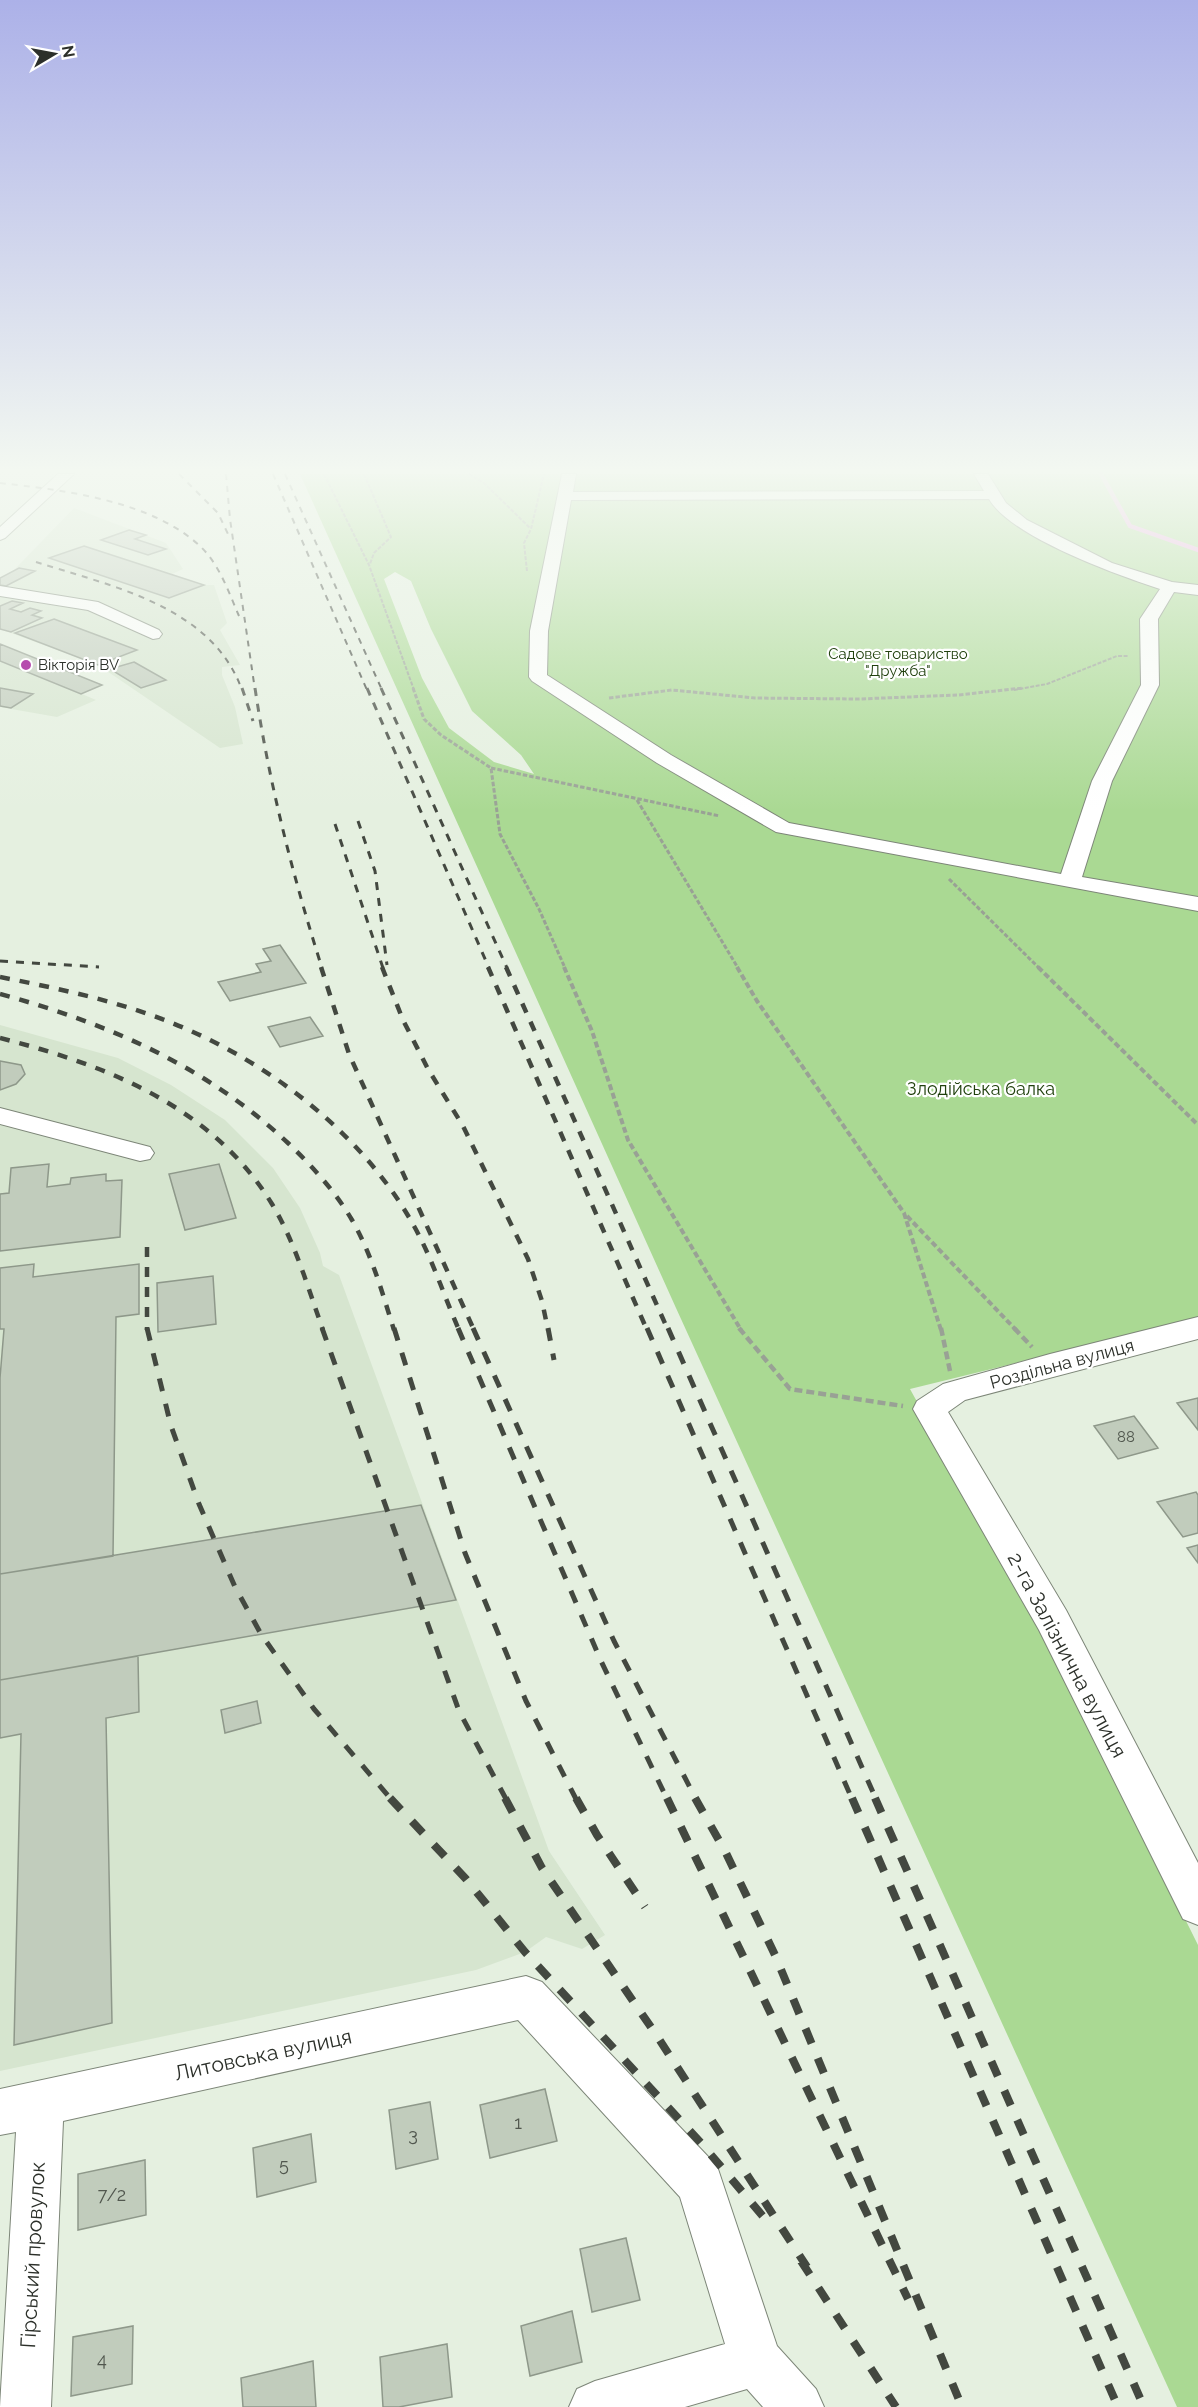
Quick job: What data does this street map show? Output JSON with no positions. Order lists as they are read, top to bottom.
{
  "streets": {
    "street": [
      "Роздільна вулиця",
      "2-га Залізнична вулиця",
      "Литовська вулиця",
      "Гірський провулок"
    ]
  },
  "crossings": [
    ["Роздільна вулиця", "2-га Залізнична вулиця"],
    ["Литовська вулиця", "Гірський провулок"]
  ],
  "parks": ["Садове товариство \"Дружба\"", "Злодійська балка"],
  "places": ["Вікторія BV"],
  "house_numbers": [
    "88",
    "1",
    "3",
    "5",
    "7/2",
    "4"
  ],
  "north": "right"
}
